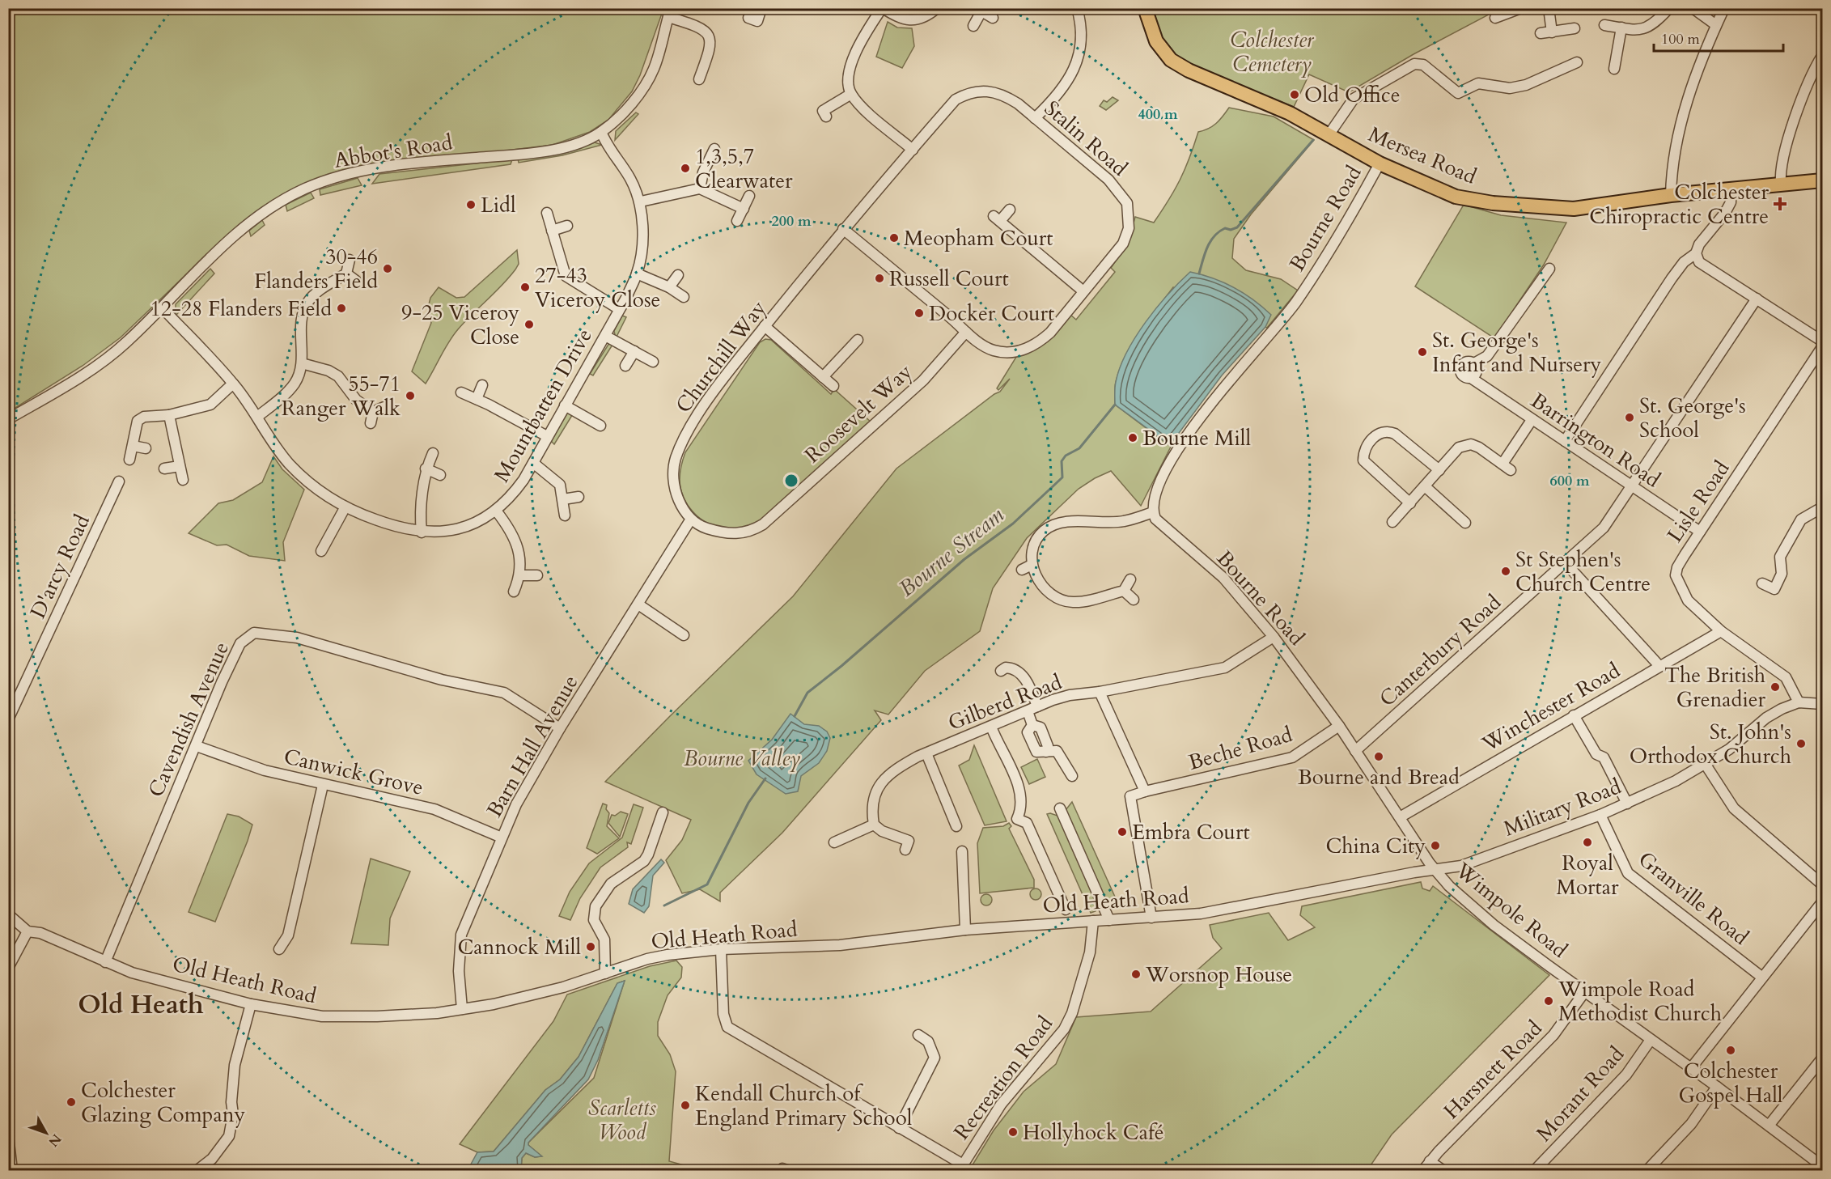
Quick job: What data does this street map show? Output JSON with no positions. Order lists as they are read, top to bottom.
{
  "streets": {
    "main road": ["Mersea Road"],
    "street": [
      "Stalin Road",
      "Abbot's Road",
      "Bourne Road",
      "Churchill Way",
      "Mountbatten Drive",
      "Roosevelt Way",
      "Barrington Road",
      "Lisle Road",
      "D'arcy Road",
      "Canterbury Road",
      "Gilberd Road",
      "Winchester Road",
      "Cavendish Avenue",
      "Barn Hall Avenue",
      "Beche Road",
      "Canwick Grove",
      "Military Road",
      "Granville Road",
      "Old Heath Road",
      "Wimpole Road",
      "Harsnett Road",
      "Recreation Road",
      "Morant Road"
    ]
  },
  "crossings": [
    ["Stalin Road", "Churchill Way"],
    ["Stalin Road", "Roosevelt Way"],
    ["Abbot's Road", "Mountbatten Drive"],
    ["Mersea Road", "Bourne Road"],
    ["Bourne Road", "Canterbury Road"],
    ["Bourne Road", "Gilberd Road"],
    ["Bourne Road", "Winchester Road"],
    ["Bourne Road", "Beche Road"],
    ["Bourne Road", "Military Road"],
    ["Bourne Road", "Old Heath Road"],
    ["Bourne Road", "Wimpole Road"],
    ["Churchill Way", "Roosevelt Way"],
    ["Churchill Way", "Barn Hall Avenue"],
    ["Roosevelt Way", "Barn Hall Avenue"],
    ["Barrington Road", "Lisle Road"],
    ["Barrington Road", "Canterbury Road"],
    ["Lisle Road", "Winchester Road"],
    ["Lisle Road", "Military Road"],
    ["Cavendish Avenue", "Barn Hall Avenue"],
    ["Cavendish Avenue", "Canwick Grove"],
    ["Cavendish Avenue", "Old Heath Road"],
    ["Barn Hall Avenue", "Canwick Grove"],
    ["Barn Hall Avenue", "Old Heath Road"],
    ["Beche Road", "Old Heath Road"],
    ["Military Road", "Granville Road"],
    ["Military Road", "Old Heath Road"],
    ["Military Road", "Wimpole Road"],
    ["Old Heath Road", "Wimpole Road"],
    ["Old Heath Road", "Recreation Road"],
    ["Wimpole Road", "Harsnett Road"],
    ["Wimpole Road", "Morant Road"]
  ],
  "districts": ["Old Heath"],
  "water": ["Bourne Stream"],
  "parks": ["Colchester Cemetery", "Bourne Valley", "Scarletts Wood"],
  "places": {
    "other": [
      "Old Office",
      "1,3,5,7 Clearwater",
      "Lidl",
      "Meopham Court",
      "30-46 Flanders Field",
      "Russell Court",
      "27-43 Viceroy Close",
      "12-28 Flanders Field",
      "Docker Court",
      "9-25 Viceroy Close",
      "St. George's Infant and Nursery",
      "55-71 Ranger Walk",
      "St. George's School",
      "Bourne Mill",
      "St Stephen's Church Centre",
      "The British Grenadier",
      "St. John's Orthodox Church",
      "Bourne and Bread",
      "Embra Court",
      "Royal Mortar",
      "China City",
      "Cannock Mill",
      "Worsnop House",
      "Wimpole Road Methodist Church",
      "Colchester Gospel Hall",
      "Colchester Glazing Company",
      "Kendall Church of England Primary School",
      "Hollyhock Café"
    ],
    "health": ["Colchester Chiropractic Centre"]
  },
  "scale_bar": "100 m",
  "north": "bottom right",
  "rings": ["400 m", "200 m", "600 m"]
}
